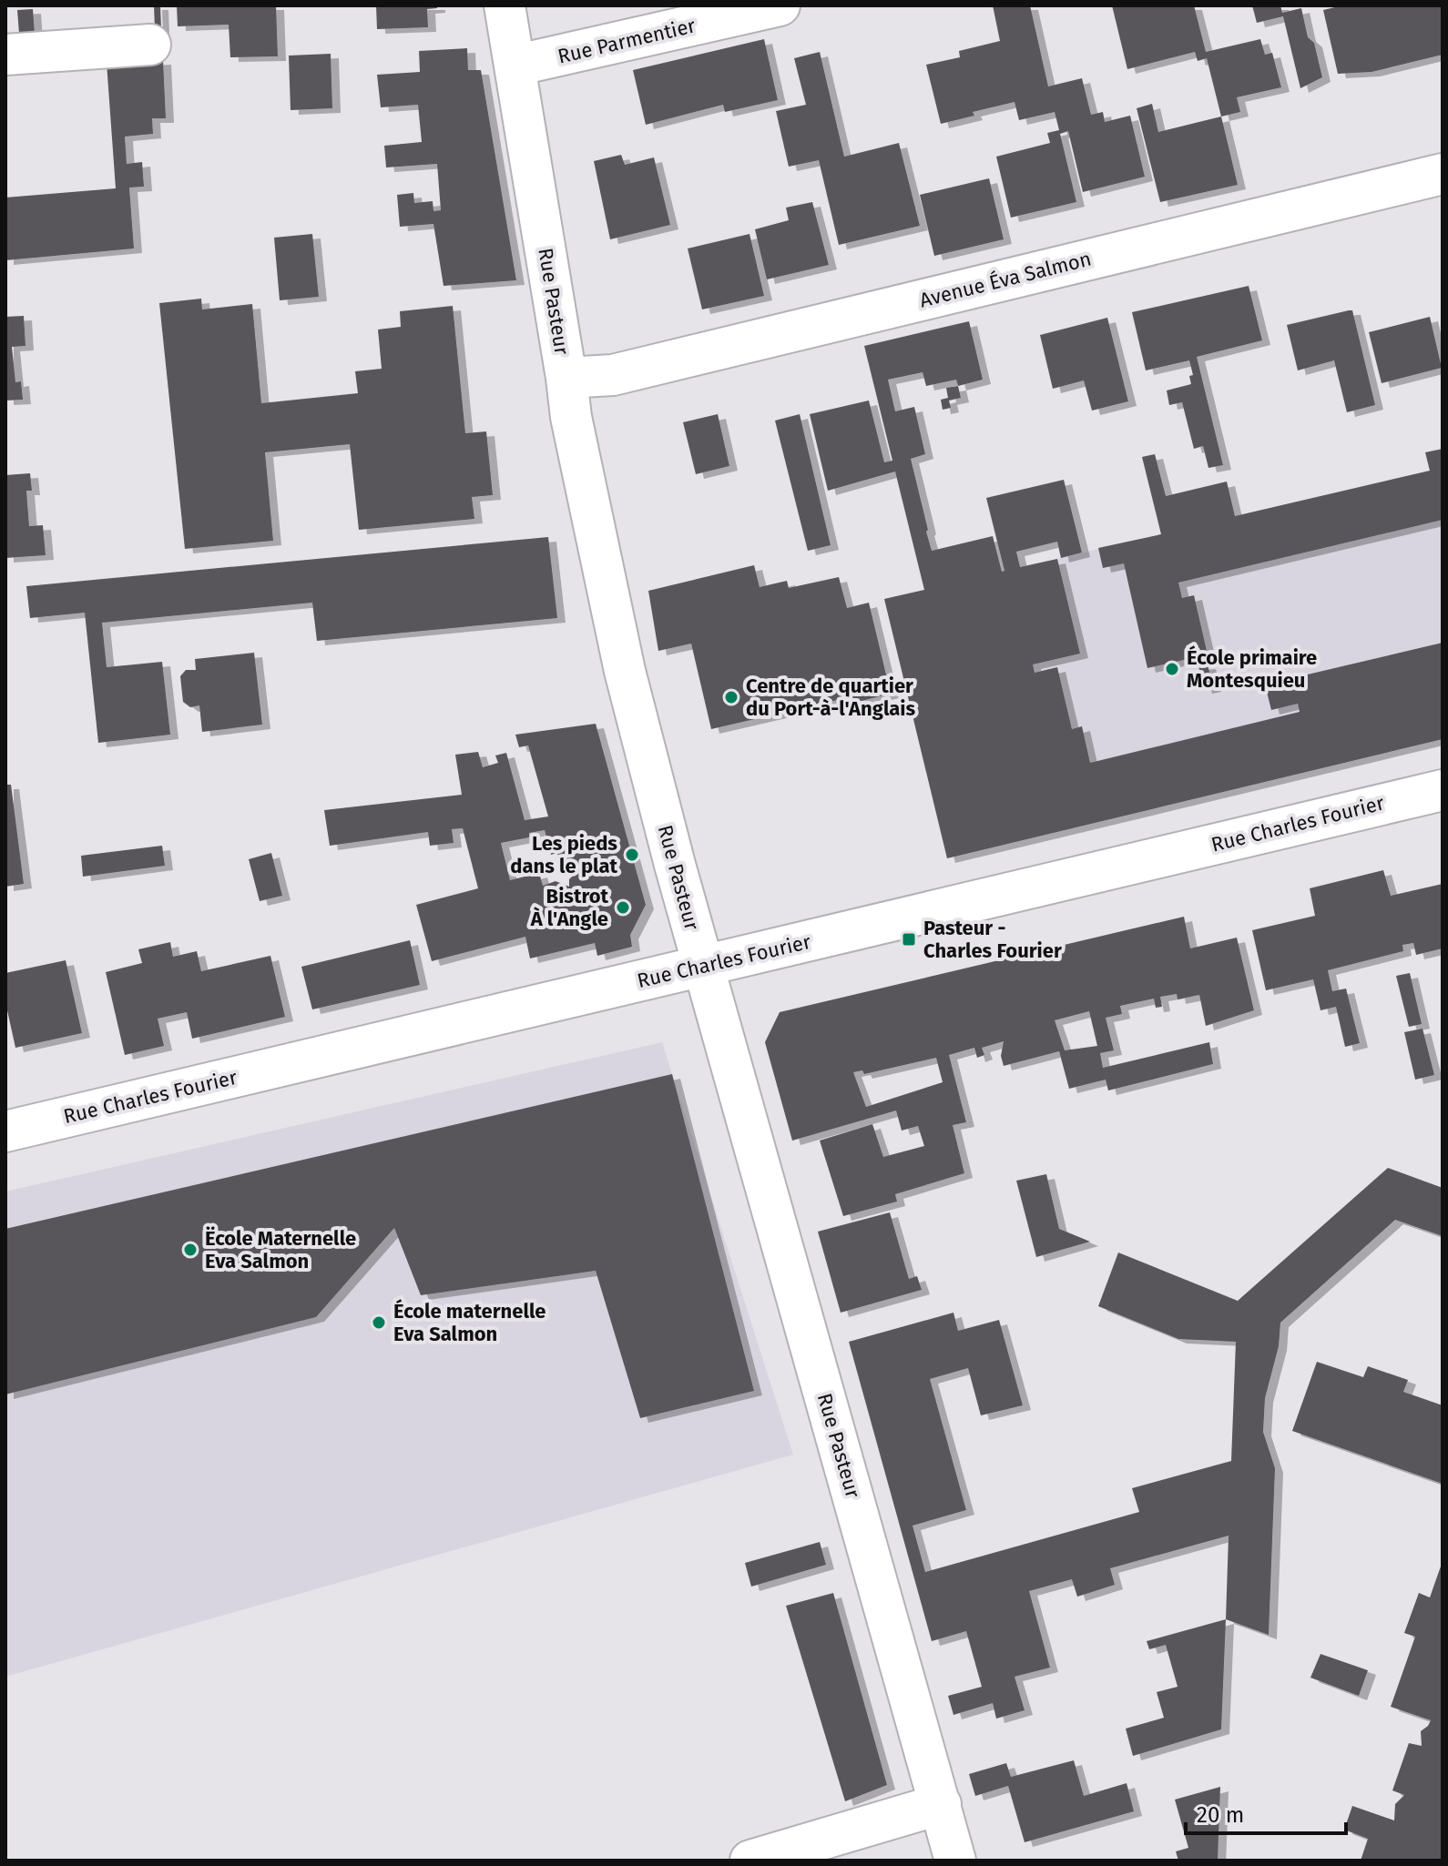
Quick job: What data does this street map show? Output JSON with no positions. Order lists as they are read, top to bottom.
{
  "streets": {
    "street": [
      "Rue Parmentier",
      "Avenue Éva Salmon",
      "Rue Pasteur",
      "Rue Charles Fourier"
    ]
  },
  "crossings": [
    ["Rue Parmentier", "Rue Pasteur"],
    ["Avenue Éva Salmon", "Rue Pasteur"],
    ["Rue Pasteur", "Rue Charles Fourier"]
  ],
  "places": {
    "other": [
      "École primaire Montesquieu",
      "Centre de quartier du Port-à-l'Anglais",
      "Les pieds dans le plat",
      "Bistrot À l'Angle",
      "Ëcole Maternelle Eva Salmon",
      "École maternelle Eva Salmon"
    ],
    "transit": ["Pasteur - Charles Fourier"]
  },
  "scale_bar": "20 m"
}
